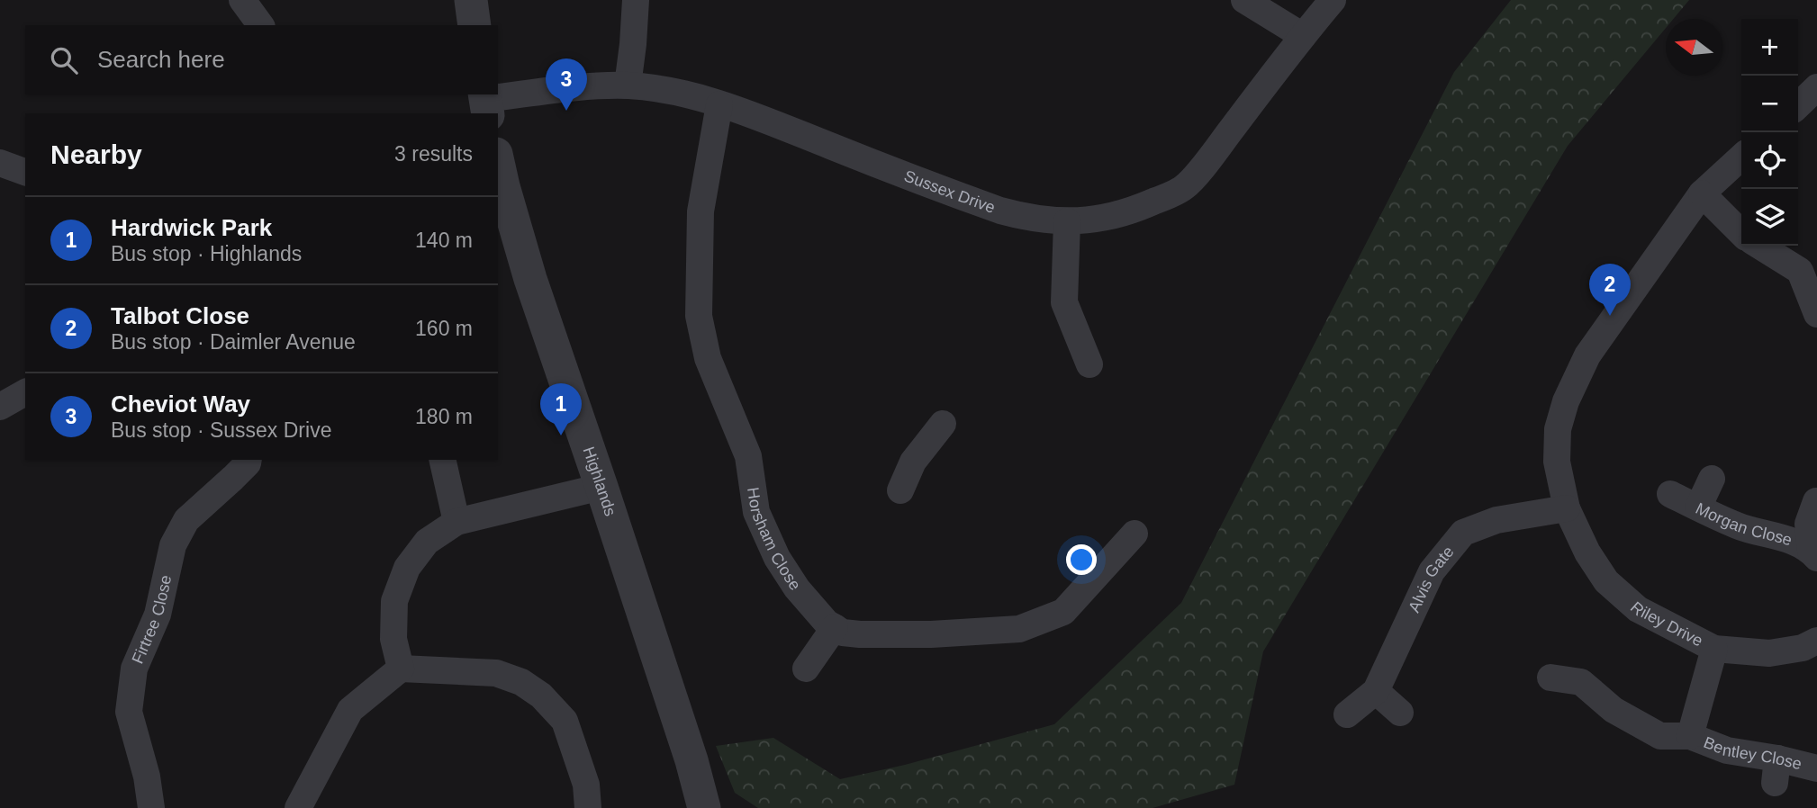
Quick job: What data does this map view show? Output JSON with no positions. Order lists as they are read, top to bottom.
{
  "streets": {
    "street": [
      "Sussex Drive",
      "Highlands",
      "Morgan Close",
      "Horsham Close",
      "Alvis Gate",
      "Firtree Close",
      "Riley Drive",
      "Bentley Close"
    ]
  },
  "crossings": [
    ["Sussex Drive", "Horsham Close"],
    ["Alvis Gate", "Riley Drive"],
    ["Riley Drive", "Bentley Close"]
  ],
  "north": "left",
  "page": {
    "map_buttons": ["+", "−"],
    "search": "Search here",
    "pins": ["3", "2", "1"],
    "heading": ["Nearby", "3 results"],
    "list": [
      {
        "mark": "1",
        "name": "Hardwick Park",
        "note": "Bus stop · Highlands",
        "value": "140 m"
      },
      {
        "mark": "2",
        "name": "Talbot Close",
        "note": "Bus stop · Daimler Avenue",
        "value": "160 m"
      },
      {
        "mark": "3",
        "name": "Cheviot Way",
        "note": "Bus stop · Sussex Drive",
        "value": "180 m"
      }
    ]
  }
}
